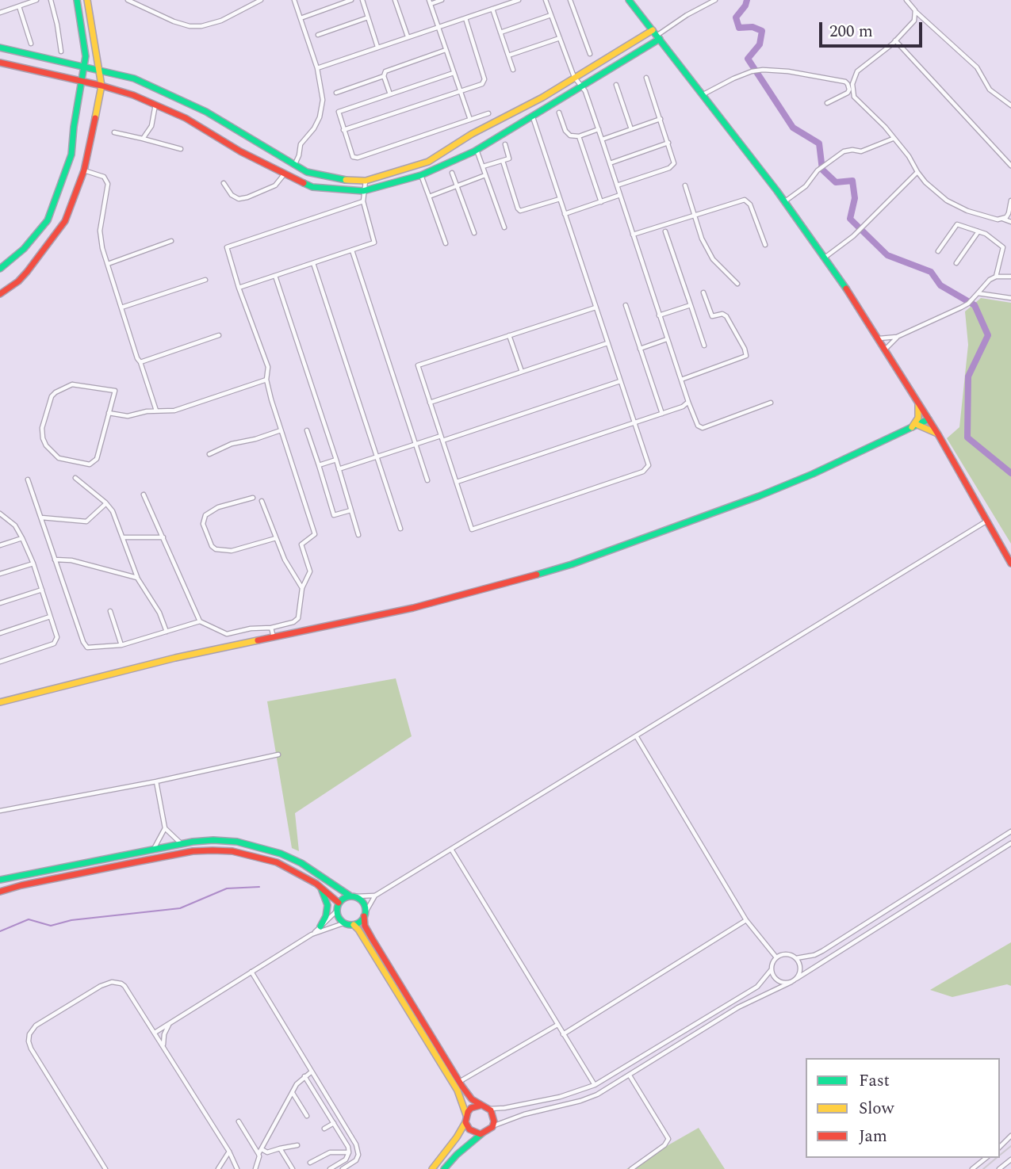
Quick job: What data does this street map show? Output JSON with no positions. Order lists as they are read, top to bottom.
{
  "legend": ["Fast", "Slow", "Jam"],
  "scale_bar": "200 m"
}
